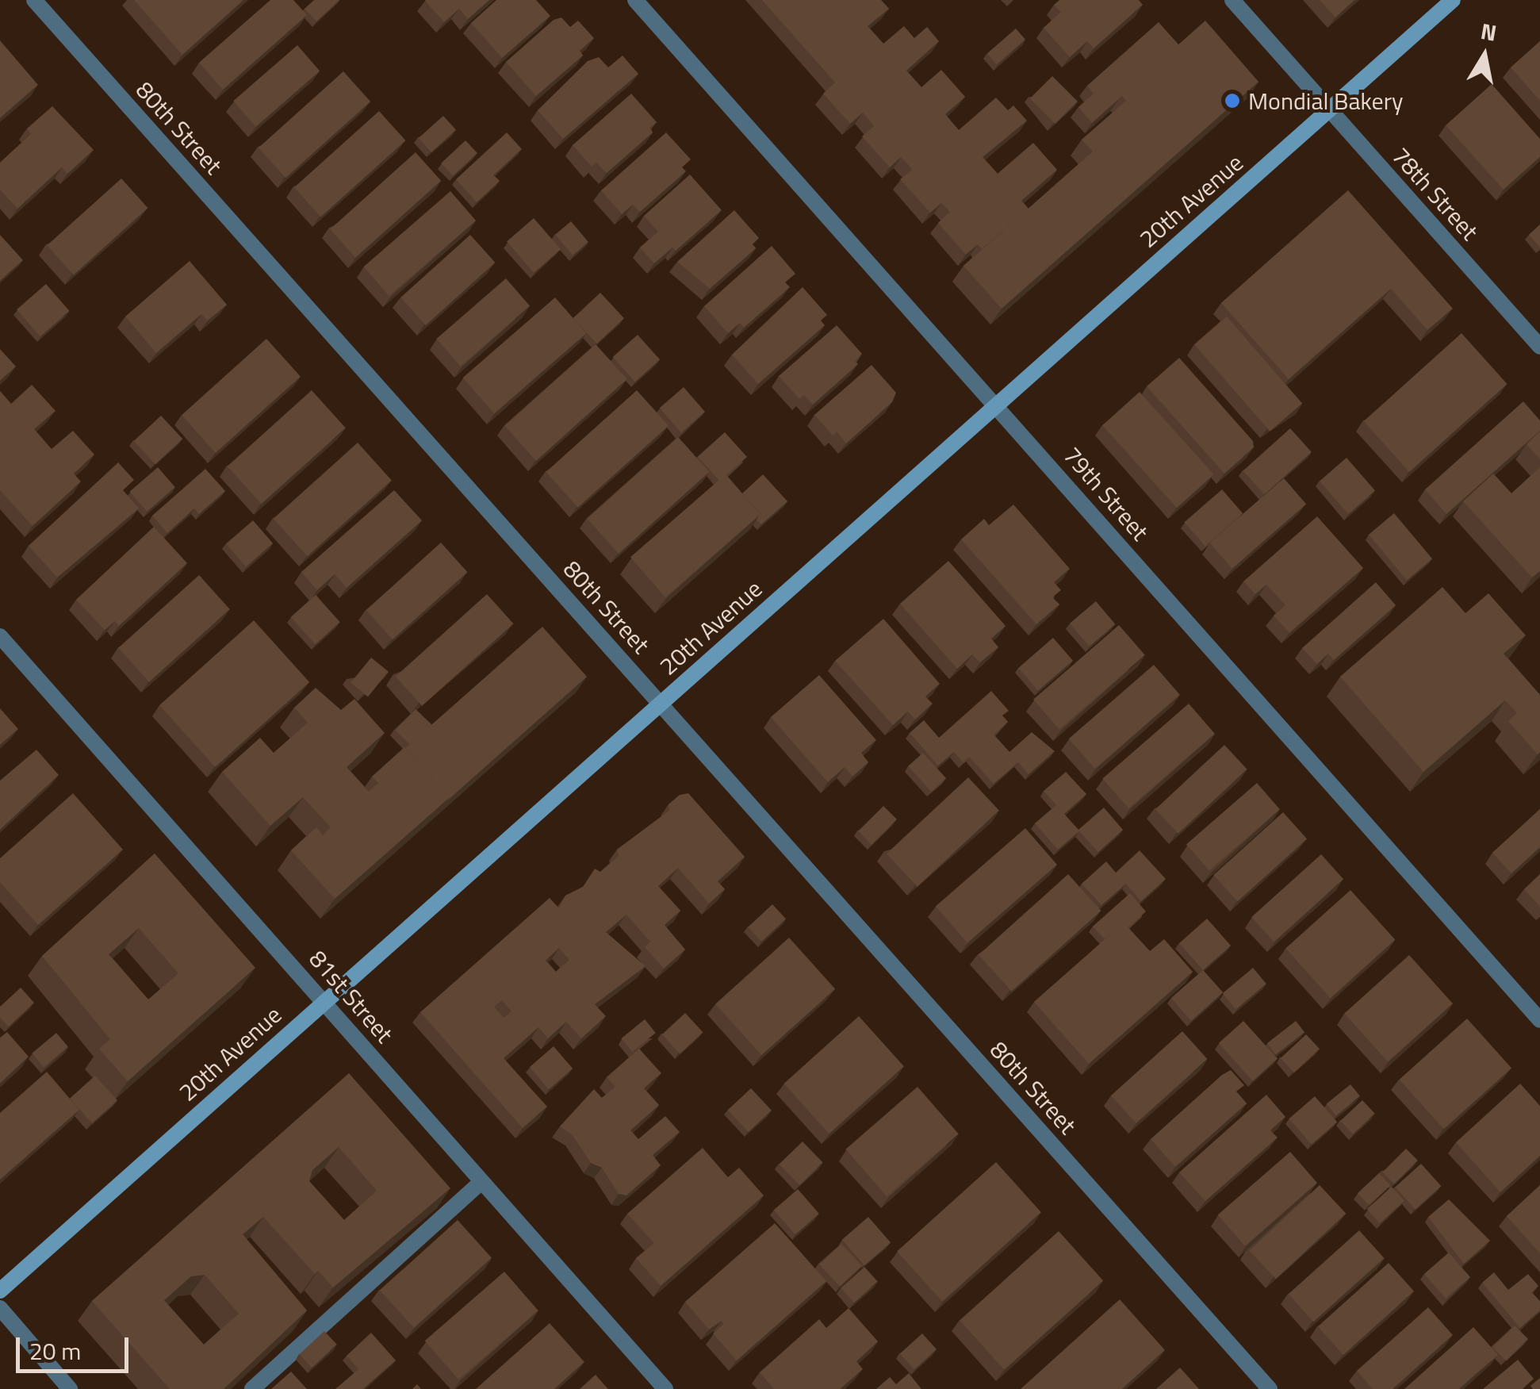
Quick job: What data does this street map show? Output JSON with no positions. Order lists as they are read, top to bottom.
{
  "streets": {
    "street": [
      "80th Street",
      "78th Street",
      "20th Avenue",
      "79th Street",
      "81st Street"
    ]
  },
  "crossings": [
    ["80th Street", "20th Avenue"],
    ["78th Street", "20th Avenue"],
    ["20th Avenue", "79th Street"],
    ["20th Avenue", "81st Street"]
  ],
  "places": ["Mondial Bakery"],
  "scale_bar": "20 m",
  "north": "top"
}
